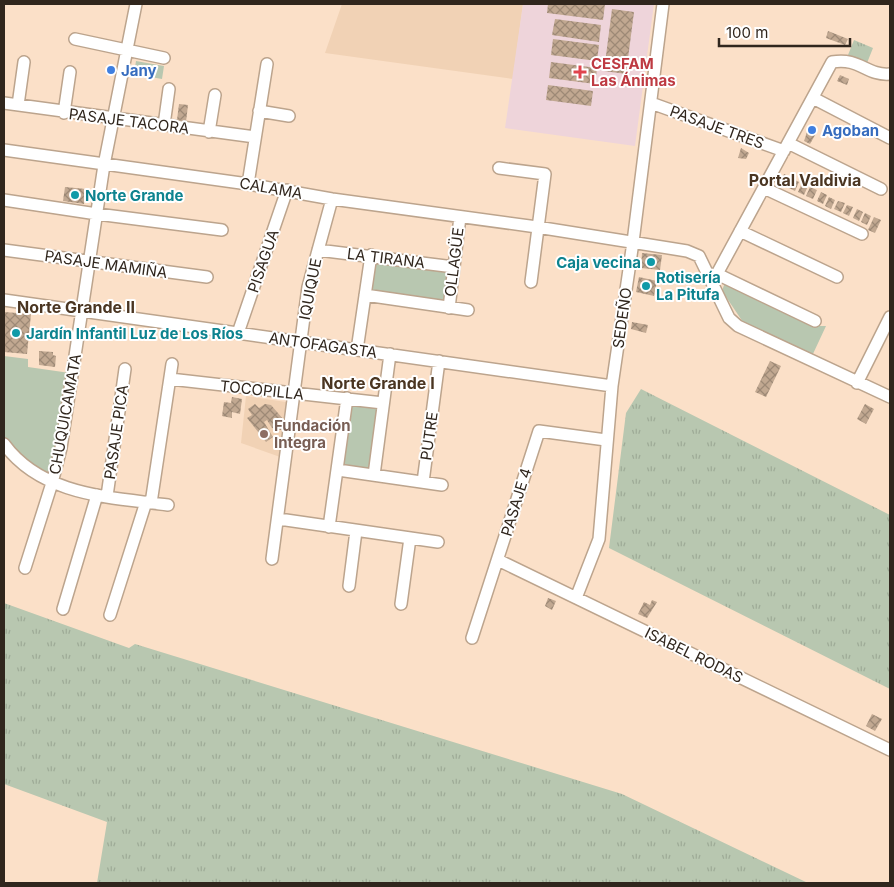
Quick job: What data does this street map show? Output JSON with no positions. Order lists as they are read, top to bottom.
{
  "streets": {
    "street": [
      "PASAJE TACORA",
      "PASAJE TRES",
      "CALAMA",
      "LA TIRANA",
      "PISAGUA",
      "OLLAGÜE",
      "PASAJE MAMIÑA",
      "IQUIQUE",
      "SEDEÑO",
      "ANTOFAGASTA",
      "TOCOPILLA",
      "CHUQUICAMATA",
      "PASAJE PICA",
      "PUTRE",
      "PASAJE 4",
      "ISABEL RODAS"
    ]
  },
  "crossings": [
    ["PASAJE TACORA", "CHUQUICAMATA"],
    ["PASAJE TRES", "SEDEÑO"],
    ["CALAMA", "PISAGUA"],
    ["CALAMA", "OLLAGÜE"],
    ["CALAMA", "IQUIQUE"],
    ["CALAMA", "SEDEÑO"],
    ["CALAMA", "CHUQUICAMATA"],
    ["LA TIRANA", "OLLAGÜE"],
    ["LA TIRANA", "IQUIQUE"],
    ["PISAGUA", "ANTOFAGASTA"],
    ["PASAJE MAMIÑA", "CHUQUICAMATA"],
    ["IQUIQUE", "ANTOFAGASTA"],
    ["IQUIQUE", "TOCOPILLA"],
    ["SEDEÑO", "ANTOFAGASTA"],
    ["SEDEÑO", "PASAJE 4"],
    ["SEDEÑO", "ISABEL RODAS"],
    ["ANTOFAGASTA", "CHUQUICAMATA"],
    ["ANTOFAGASTA", "PUTRE"],
    ["PASAJE 4", "ISABEL RODAS"]
  ],
  "districts": ["Portal Valdivia", "Norte Grande II", "Norte Grande I"],
  "places": {
    "other": [
      "Jany",
      "Agoban",
      "Norte Grande",
      "Caja vecina",
      "Rotisería La Pitufa",
      "Jardín Infantil Luz de Los Ríos",
      "Fundación Integra"
    ],
    "health": ["CESFAM Las Ánimas"]
  },
  "scale_bar": "100 m"
}
